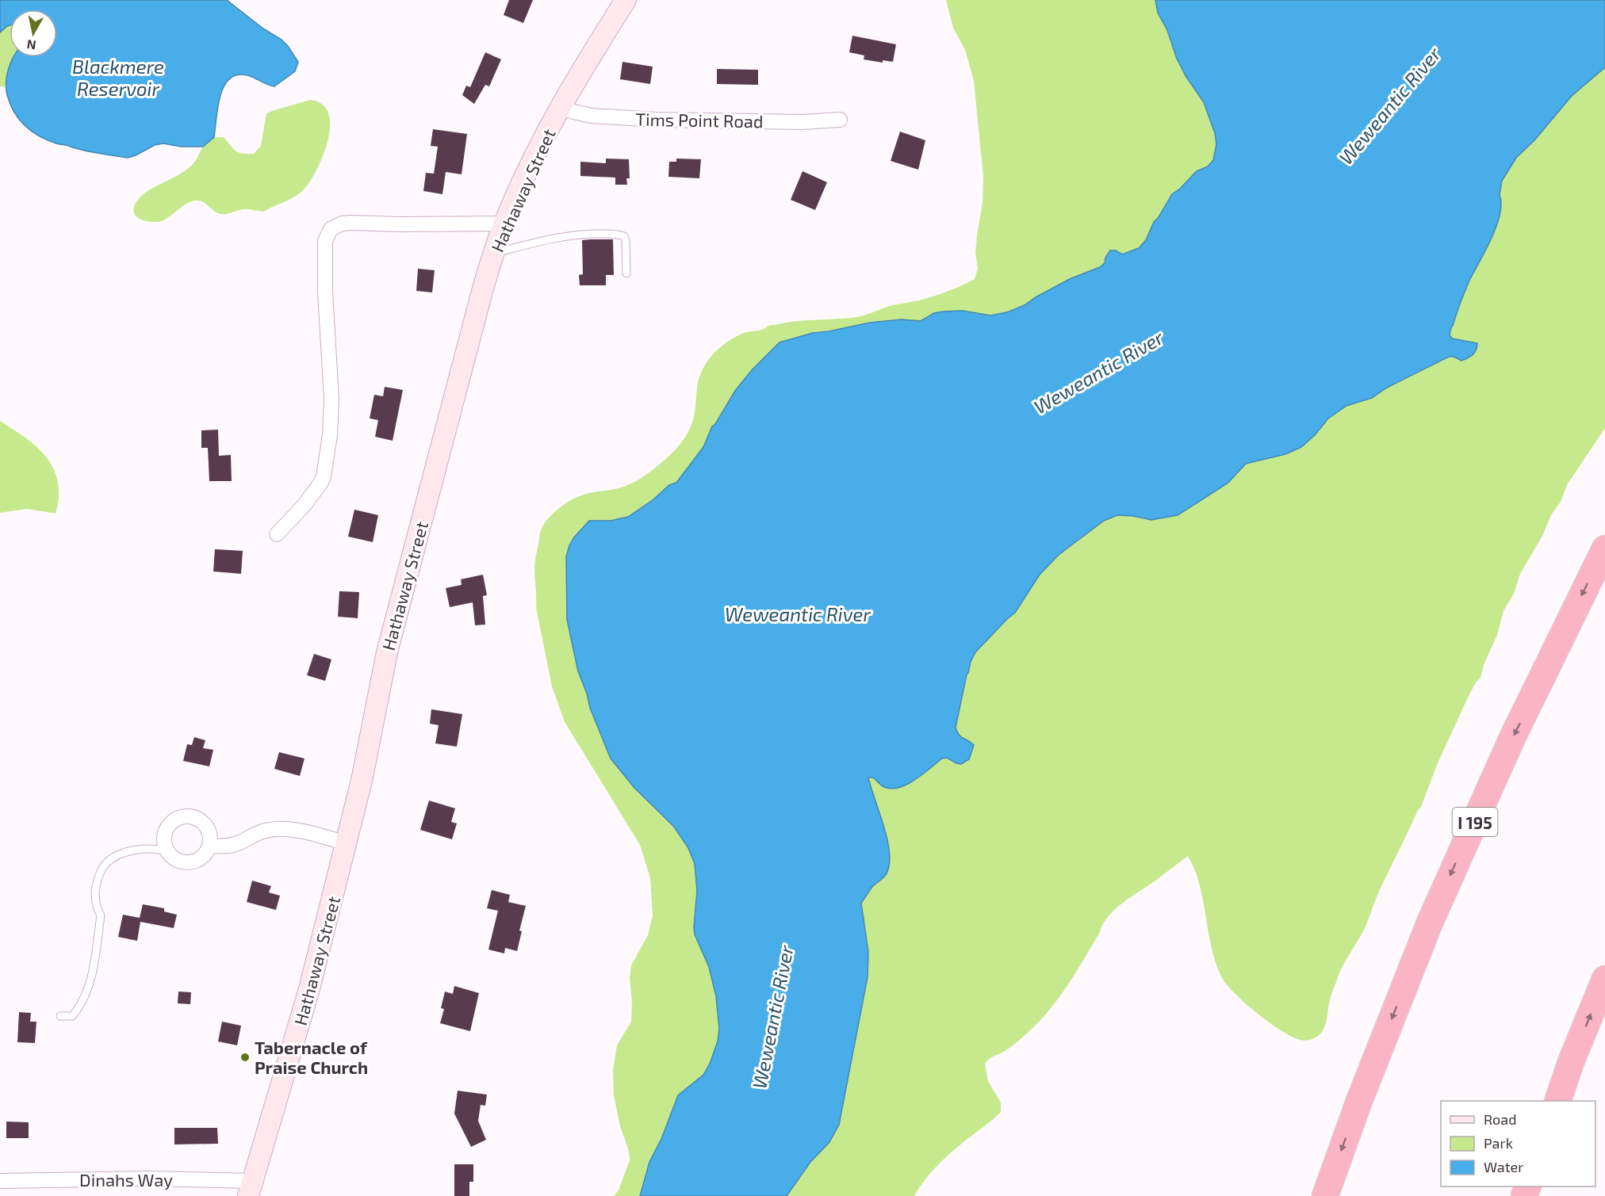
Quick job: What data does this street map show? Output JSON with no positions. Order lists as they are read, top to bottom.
{
  "streets": {
    "highway": ["I 195"],
    "street": ["Tims Point Road", "Hathaway Street", "Dinahs Way"]
  },
  "crossings": [
    ["Tims Point Road", "Hathaway Street"],
    ["Hathaway Street", "Dinahs Way"]
  ],
  "water": ["Blackmere Reservoir", "Weweantic River"],
  "places": ["Tabernacle of Praise Church"],
  "legend": ["Road", "Park", "Water"],
  "north": "bottom"
}
